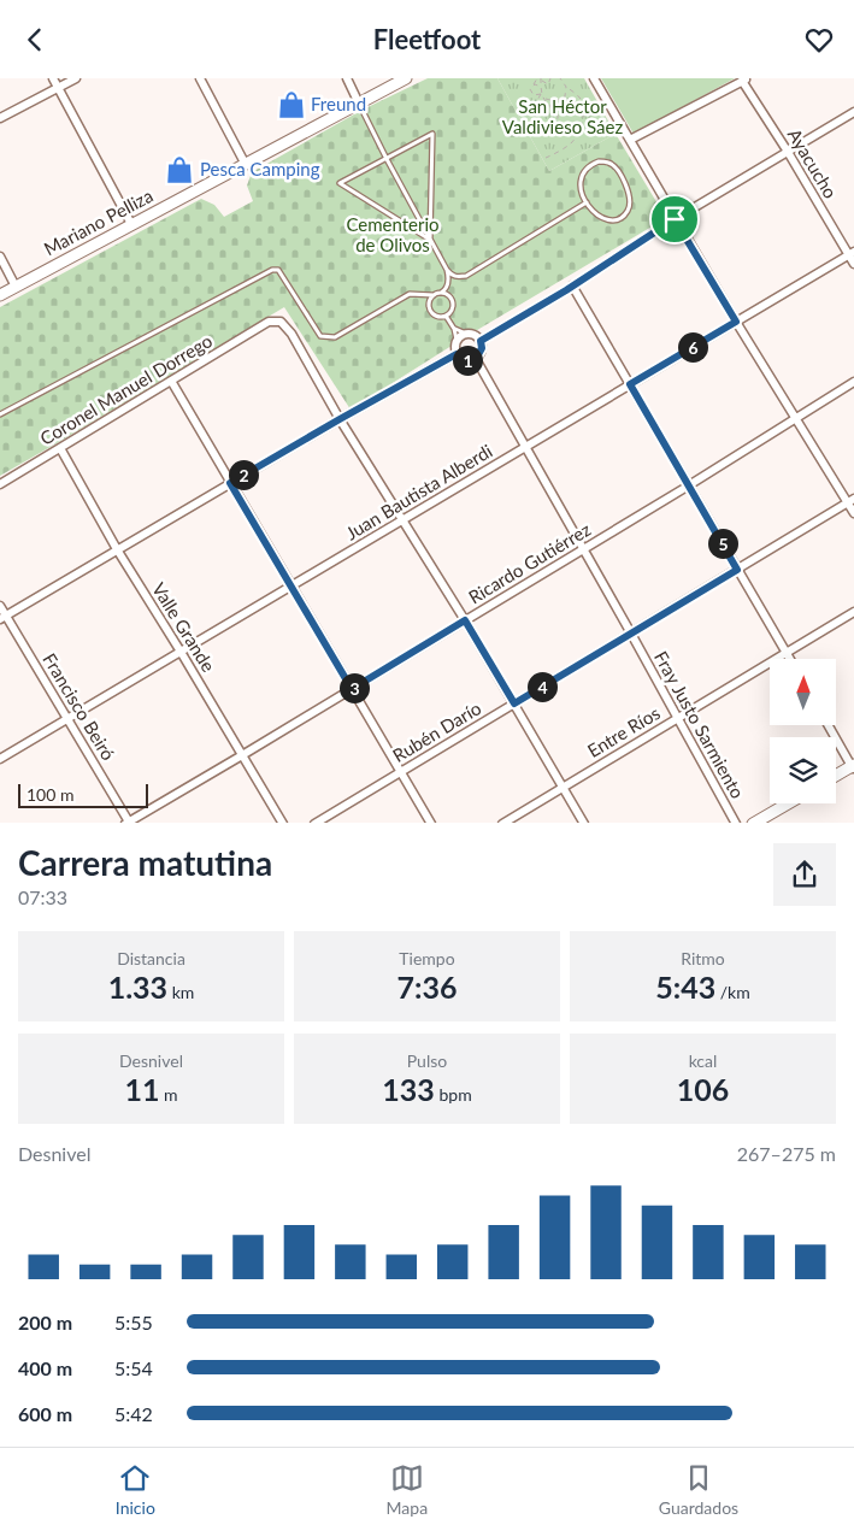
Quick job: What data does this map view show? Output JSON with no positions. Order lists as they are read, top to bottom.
{
  "streets": {
    "street": [
      "Ayacucho",
      "Mariano Pelliza",
      "Coronel Manuel Dorrego",
      "Juan Bautista Alberdi",
      "Ricardo Gutiérrez",
      "Valle Grande",
      "Francisco Beiró",
      "Fray Justo Sarmiento",
      "Rubén Darío",
      "Entre Ríos"
    ]
  },
  "crossings": [
    ["Ayacucho", "Juan Bautista Alberdi"],
    ["Coronel Manuel Dorrego", "Valle Grande"],
    ["Juan Bautista Alberdi", "Valle Grande"],
    ["Juan Bautista Alberdi", "Francisco Beiró"],
    ["Juan Bautista Alberdi", "Fray Justo Sarmiento"],
    ["Ricardo Gutiérrez", "Valle Grande"],
    ["Ricardo Gutiérrez", "Francisco Beiró"],
    ["Ricardo Gutiérrez", "Fray Justo Sarmiento"],
    ["Fray Justo Sarmiento", "Rubén Darío"],
    ["Fray Justo Sarmiento", "Entre Ríos"]
  ],
  "parks": ["San Héctor Valdivieso Sáez", "Cementerio de Olivos"],
  "places": {
    "shop": ["Freund", "Pesca Camping"]
  },
  "scale_bar": "100 m",
  "north": "top",
  "page": {
    "header": "Fleetfoot",
    "pins": [
      "6",
      "1",
      "2",
      "5",
      "4",
      "3"
    ],
    "scale": "100 m",
    "heading": ["Carrera matutina", "07:33"],
    "stats": [
      ["Distancia", "1.33 km"],
      ["Tiempo", "7:36"],
      ["Ritmo", "5:43 /km"],
      ["Desnivel", "11 m"],
      ["Pulso", "133 bpm"],
      ["kcal", "106"]
    ],
    "chart": ["Desnivel", "267–275 m"],
    "list": [
      {
        "name": "200 m",
        "note": "5:55"
      },
      {
        "name": "400 m",
        "note": "5:54"
      },
      {
        "name": "600 m",
        "note": "5:42"
      }
    ],
    "tabs": ["Inicio", "Mapa", "Guardados"]
  }
}
